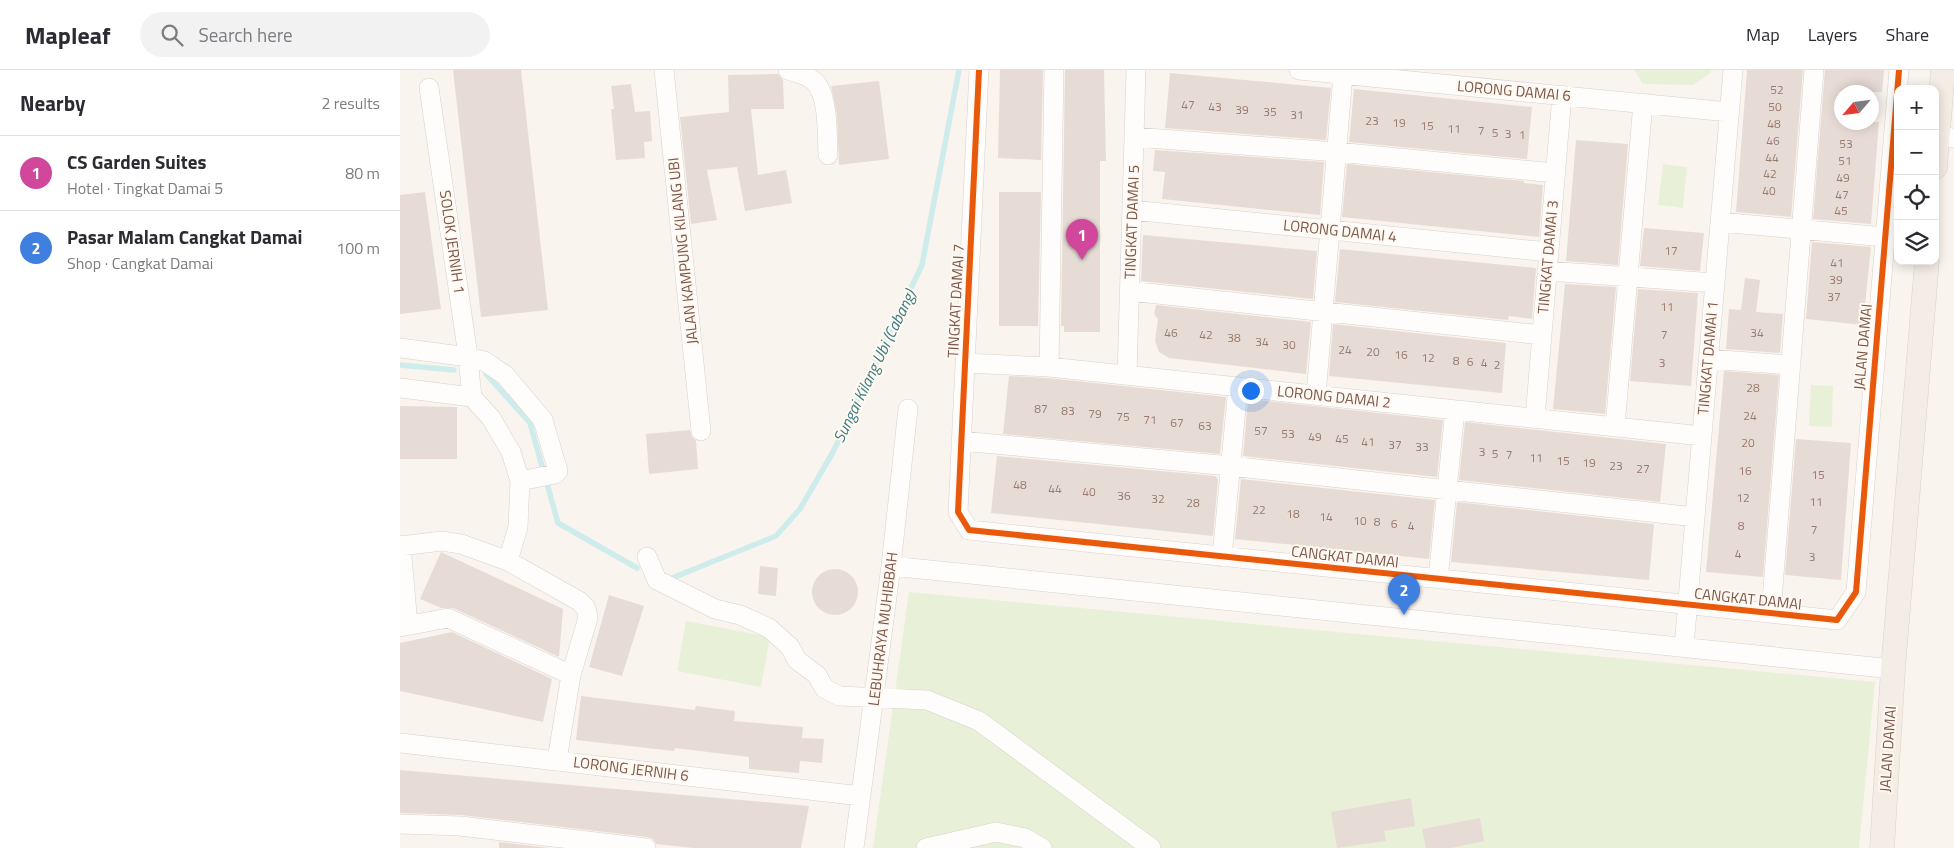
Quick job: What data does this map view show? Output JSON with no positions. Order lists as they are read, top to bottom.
{
  "streets": {
    "main road": ["JALAN DAMAI"],
    "street": [
      "LORONG DAMAI 6",
      "TINGKAT DAMAI 5",
      "LORONG DAMAI 4",
      "SOLOK JERNIH 1",
      "JALAN KAMPUNG KILANG UBI",
      "TINGKAT DAMAI 3",
      "TINGKAT DAMAI 7",
      "TINGKAT DAMAI 1",
      "LORONG DAMAI 2",
      "CANGKAT DAMAI",
      "LEBUHRAYA MUHIBBAH",
      "LORONG JERNIH 6"
    ]
  },
  "crossings": [
    ["LORONG DAMAI 6", "TINGKAT DAMAI 3"],
    ["LORONG DAMAI 6", "TINGKAT DAMAI 1"],
    ["TINGKAT DAMAI 5", "LORONG DAMAI 4"],
    ["TINGKAT DAMAI 5", "LORONG DAMAI 2"],
    ["LORONG DAMAI 4", "TINGKAT DAMAI 3"],
    ["TINGKAT DAMAI 3", "LORONG DAMAI 2"],
    ["TINGKAT DAMAI 7", "LORONG DAMAI 2"],
    ["TINGKAT DAMAI 7", "CANGKAT DAMAI"],
    ["JALAN DAMAI", "CANGKAT DAMAI"],
    ["TINGKAT DAMAI 1", "LORONG DAMAI 2"],
    ["TINGKAT DAMAI 1", "CANGKAT DAMAI"],
    ["LEBUHRAYA MUHIBBAH", "LORONG JERNIH 6"]
  ],
  "water": ["Sungai Kilang Ubi (Cabang)"],
  "house_numbers": [
    "52",
    "47",
    "43",
    "50",
    "39",
    "35",
    "31",
    "23",
    "19",
    "48",
    "15",
    "11",
    "7",
    "5",
    "3",
    "1",
    "46",
    "53",
    "44",
    "51",
    "42",
    "49",
    "40",
    "47",
    "45",
    "17",
    "41",
    "39",
    "37",
    "11",
    "46",
    "34",
    "42",
    "7",
    "38",
    "34",
    "30",
    "24",
    "20",
    "16",
    "12",
    "8",
    "6",
    "4",
    "3",
    "2",
    "28",
    "87",
    "83",
    "79",
    "24",
    "75",
    "71",
    "67",
    "63",
    "57",
    "53",
    "49",
    "45",
    "41",
    "20",
    "37",
    "33",
    "3",
    "5",
    "7",
    "11",
    "15",
    "19",
    "23",
    "27",
    "16",
    "15",
    "48",
    "44",
    "40",
    "36",
    "12",
    "32",
    "11",
    "28",
    "22",
    "18",
    "14",
    "10",
    "8",
    "6",
    "4",
    "8",
    "7",
    "4",
    "3"
  ],
  "north": "bottom left",
  "page": {
    "header": "Mapleaf",
    "search": "Search here",
    "nav": ["Map", "Layers", "Share"],
    "heading": ["Nearby", "2 results"],
    "map_buttons": ["+", "−"],
    "list": [
      {
        "mark": "1",
        "name": "CS Garden Suites",
        "note": "Hotel · Tingkat Damai 5",
        "value": "80 m"
      },
      {
        "mark": "2",
        "name": "Pasar Malam Cangkat Damai",
        "note": "Shop · Cangkat Damai",
        "value": "100 m"
      }
    ],
    "pins": ["1", "2"]
  }
}
